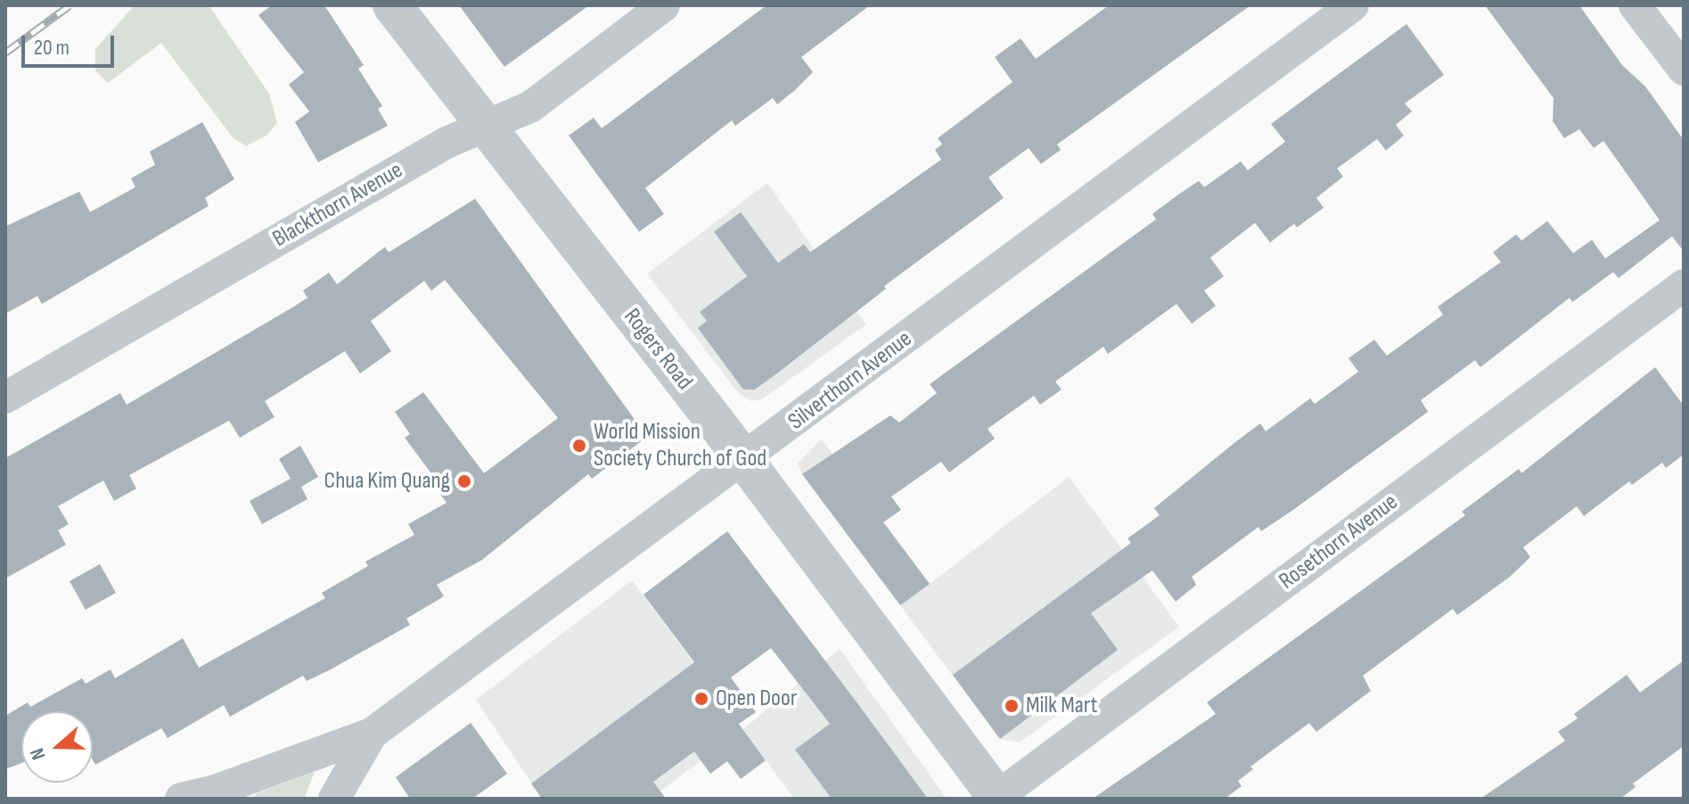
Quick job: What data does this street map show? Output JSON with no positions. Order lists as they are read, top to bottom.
{
  "streets": {
    "street": [
      "Blackthorn Avenue",
      "Rogers Road",
      "Silverthorn Avenue",
      "Rosethorn Avenue"
    ]
  },
  "crossings": [
    ["Blackthorn Avenue", "Rogers Road"],
    ["Rogers Road", "Silverthorn Avenue"],
    ["Rogers Road", "Rosethorn Avenue"]
  ],
  "places": [
    "World Mission Society Church of God",
    "Chua Kim Quang",
    "Open Door",
    "Milk Mart"
  ],
  "scale_bar": "20 m",
  "north": "left"
}
